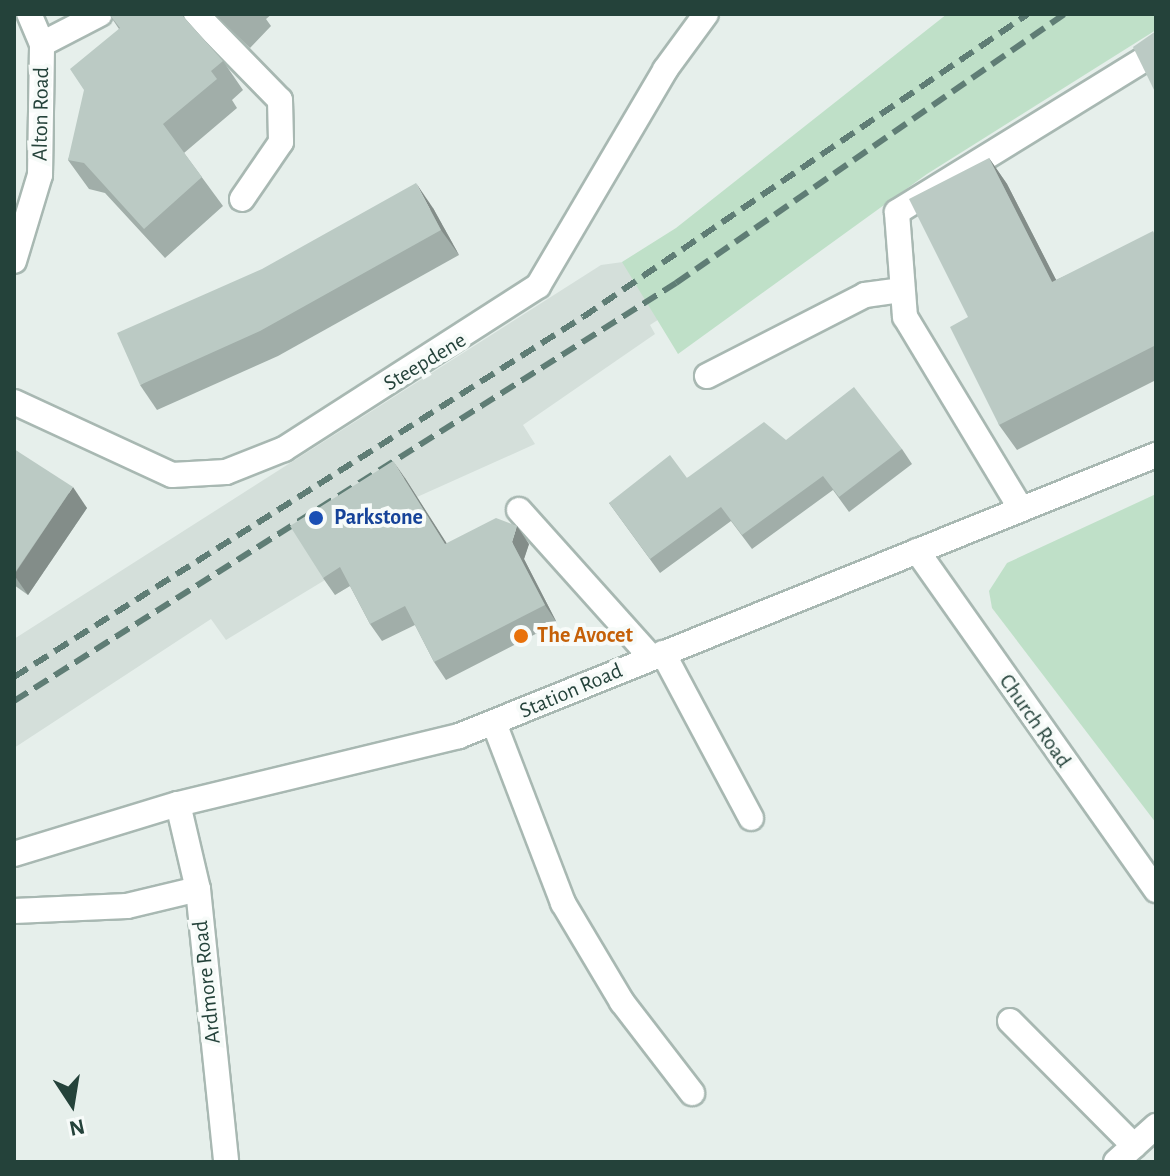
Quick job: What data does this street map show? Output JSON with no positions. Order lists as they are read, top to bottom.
{
  "streets": {
    "street": [
      "Alton Road",
      "Steepdene",
      "Station Road",
      "Church Road",
      "Ardmore Road"
    ]
  },
  "crossings": [
    ["Station Road", "Church Road"],
    ["Station Road", "Ardmore Road"]
  ],
  "places": ["Parkstone", "The Avocet"],
  "north": "bottom"
}
